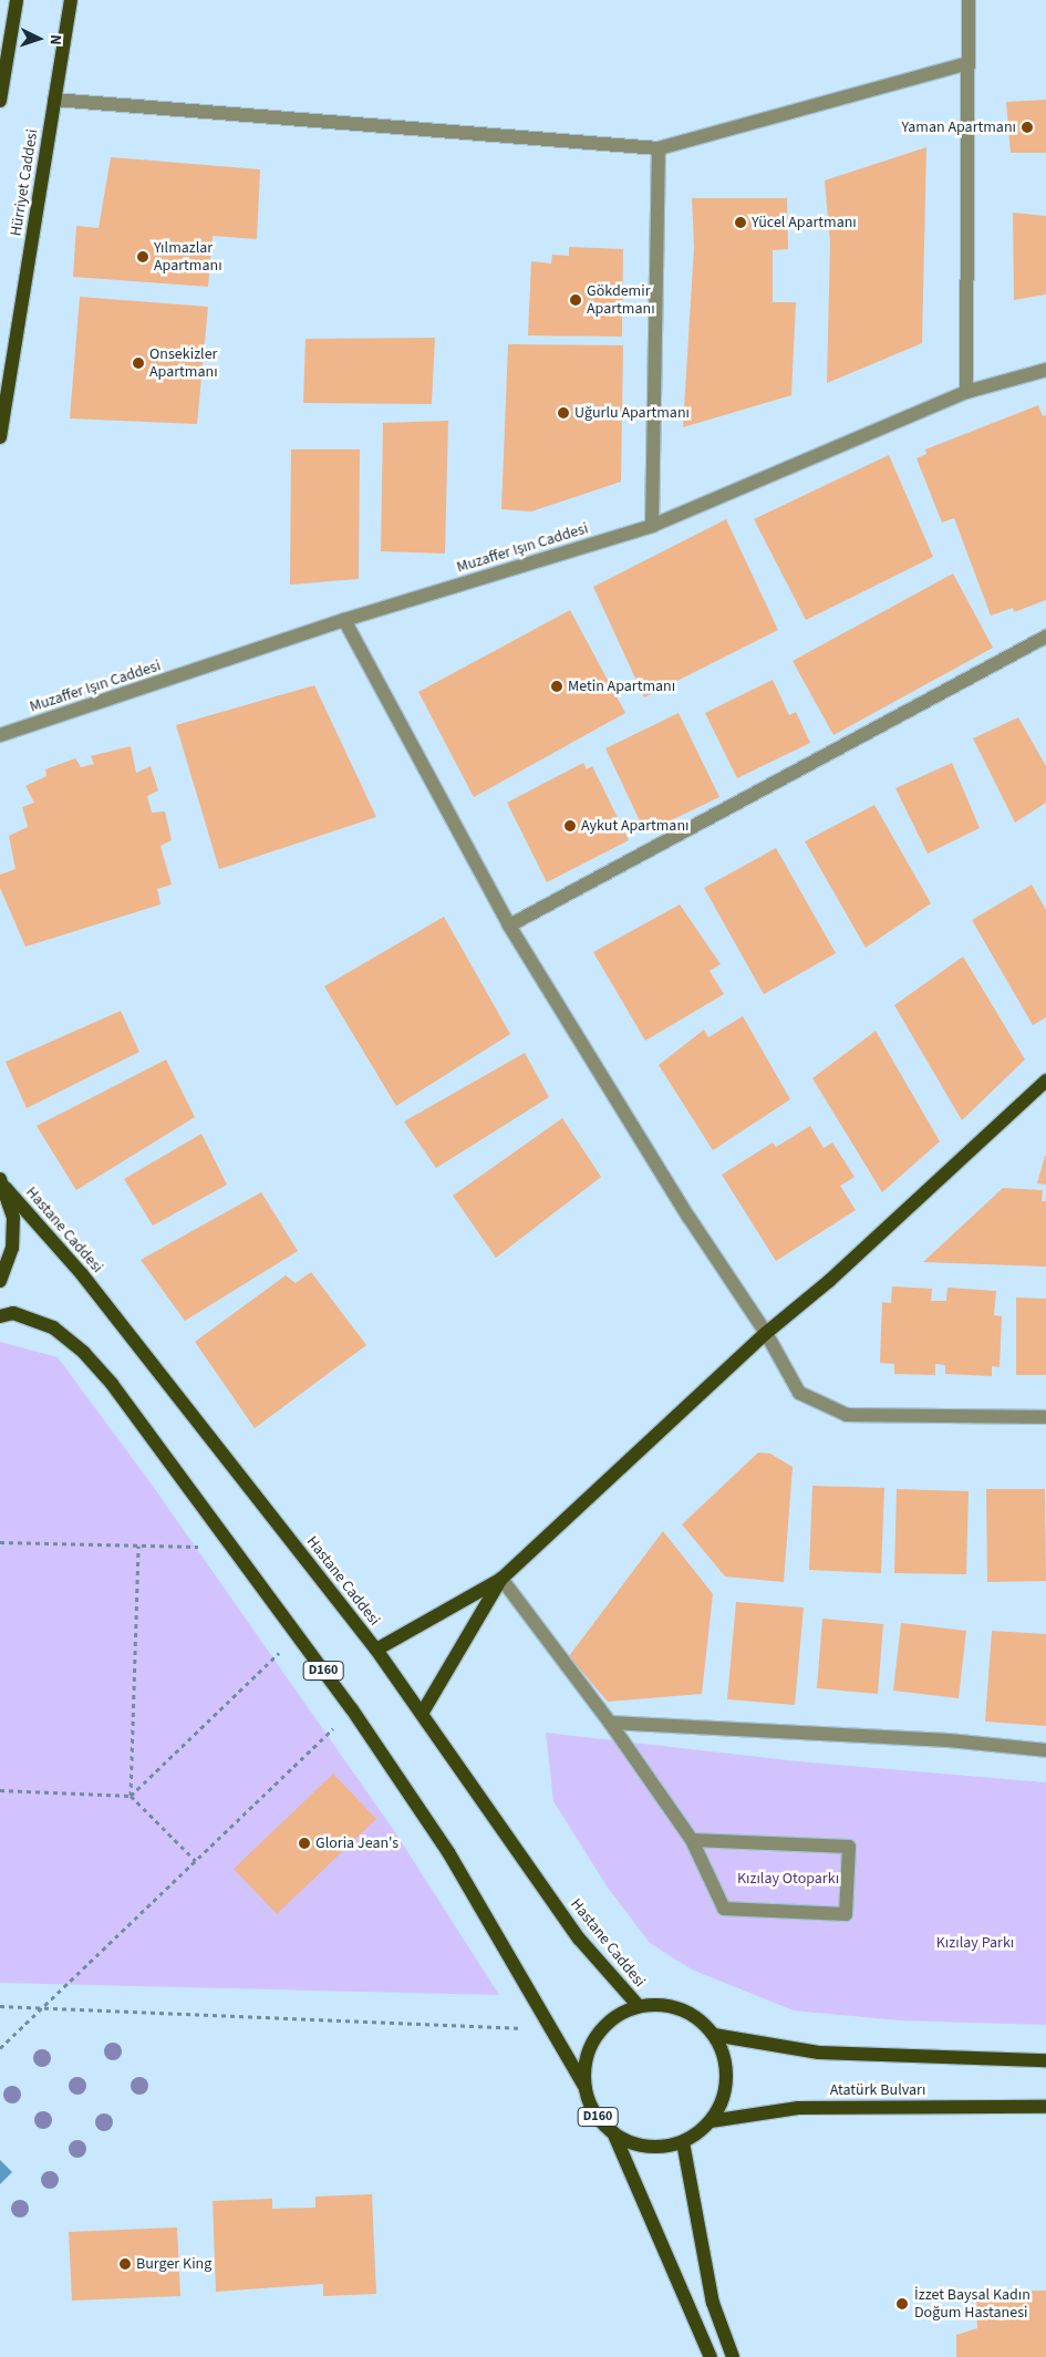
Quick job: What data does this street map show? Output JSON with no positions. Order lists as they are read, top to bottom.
{
  "streets": {
    "main road": [
      "Hürriyet Caddesi",
      "Hastane Caddesi",
      "D160",
      "Atatürk Bulvarı"
    ],
    "street": ["Muzaffer Işın Caddesi"]
  },
  "crossings": [
    ["Hastane Caddesi", "D160"],
    ["Hastane Caddesi", "Atatürk Bulvarı"],
    ["D160", "Atatürk Bulvarı"]
  ],
  "parks": ["Kızılay Otoparkı", "Kızılay Parkı"],
  "places": [
    "Yaman Apartmanı",
    "Yücel Apartmanı",
    "Yılmazlar Apartmanı",
    "Gökdemir Apartmanı",
    "Onsekizler Apartmanı",
    "Uğurlu Apartmanı",
    "Metin Apartmanı",
    "Aykut Apartmanı",
    "Gloria Jean's",
    "Burger King",
    "İzzet Baysal Kadın Doğum Hastanesi"
  ],
  "north": "right"
}
